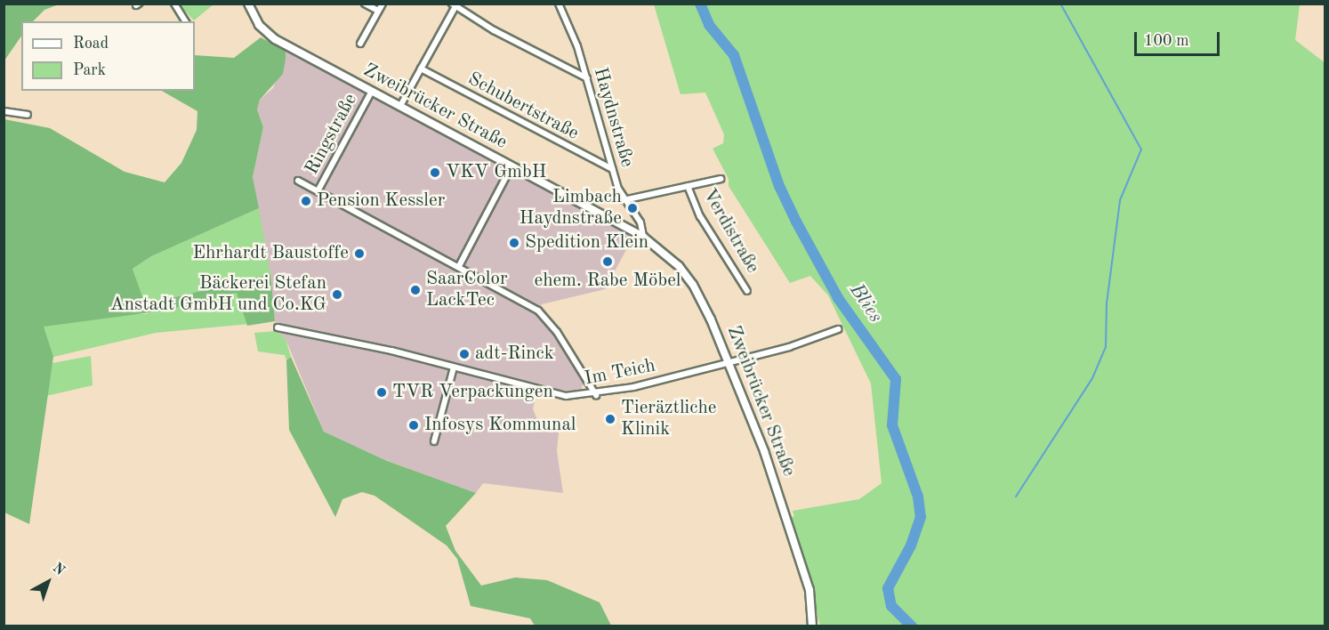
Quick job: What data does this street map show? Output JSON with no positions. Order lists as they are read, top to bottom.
{
  "streets": {
    "street": [
      "Zweibrücker Straße",
      "Schubertstraße",
      "Haydnstraße",
      "Ringstraße",
      "Verdistraße",
      "Im Teich"
    ]
  },
  "crossings": [
    ["Zweibrücker Straße", "Haydnstraße"],
    ["Zweibrücker Straße", "Ringstraße"],
    ["Zweibrücker Straße", "Im Teich"],
    ["Schubertstraße", "Haydnstraße"],
    ["Ringstraße", "Im Teich"]
  ],
  "water": ["Blies"],
  "places": [
    "VKV GmbH",
    "Pension Kessler",
    "Limbach Haydnstraße",
    "Spedition Klein",
    "Ehrhardt Baustoffe",
    "ehem. Rabe Möbel",
    "SaarColor LackTec",
    "Bäckerei Stefan Anstadt GmbH und Co.KG",
    "adt-Rinck",
    "TVR Verpackungen",
    "Tieräztliche Klinik",
    "Infosys Kommunal"
  ],
  "legend": ["Road", "Park"],
  "scale_bar": "100 m",
  "north": "top right"
}
